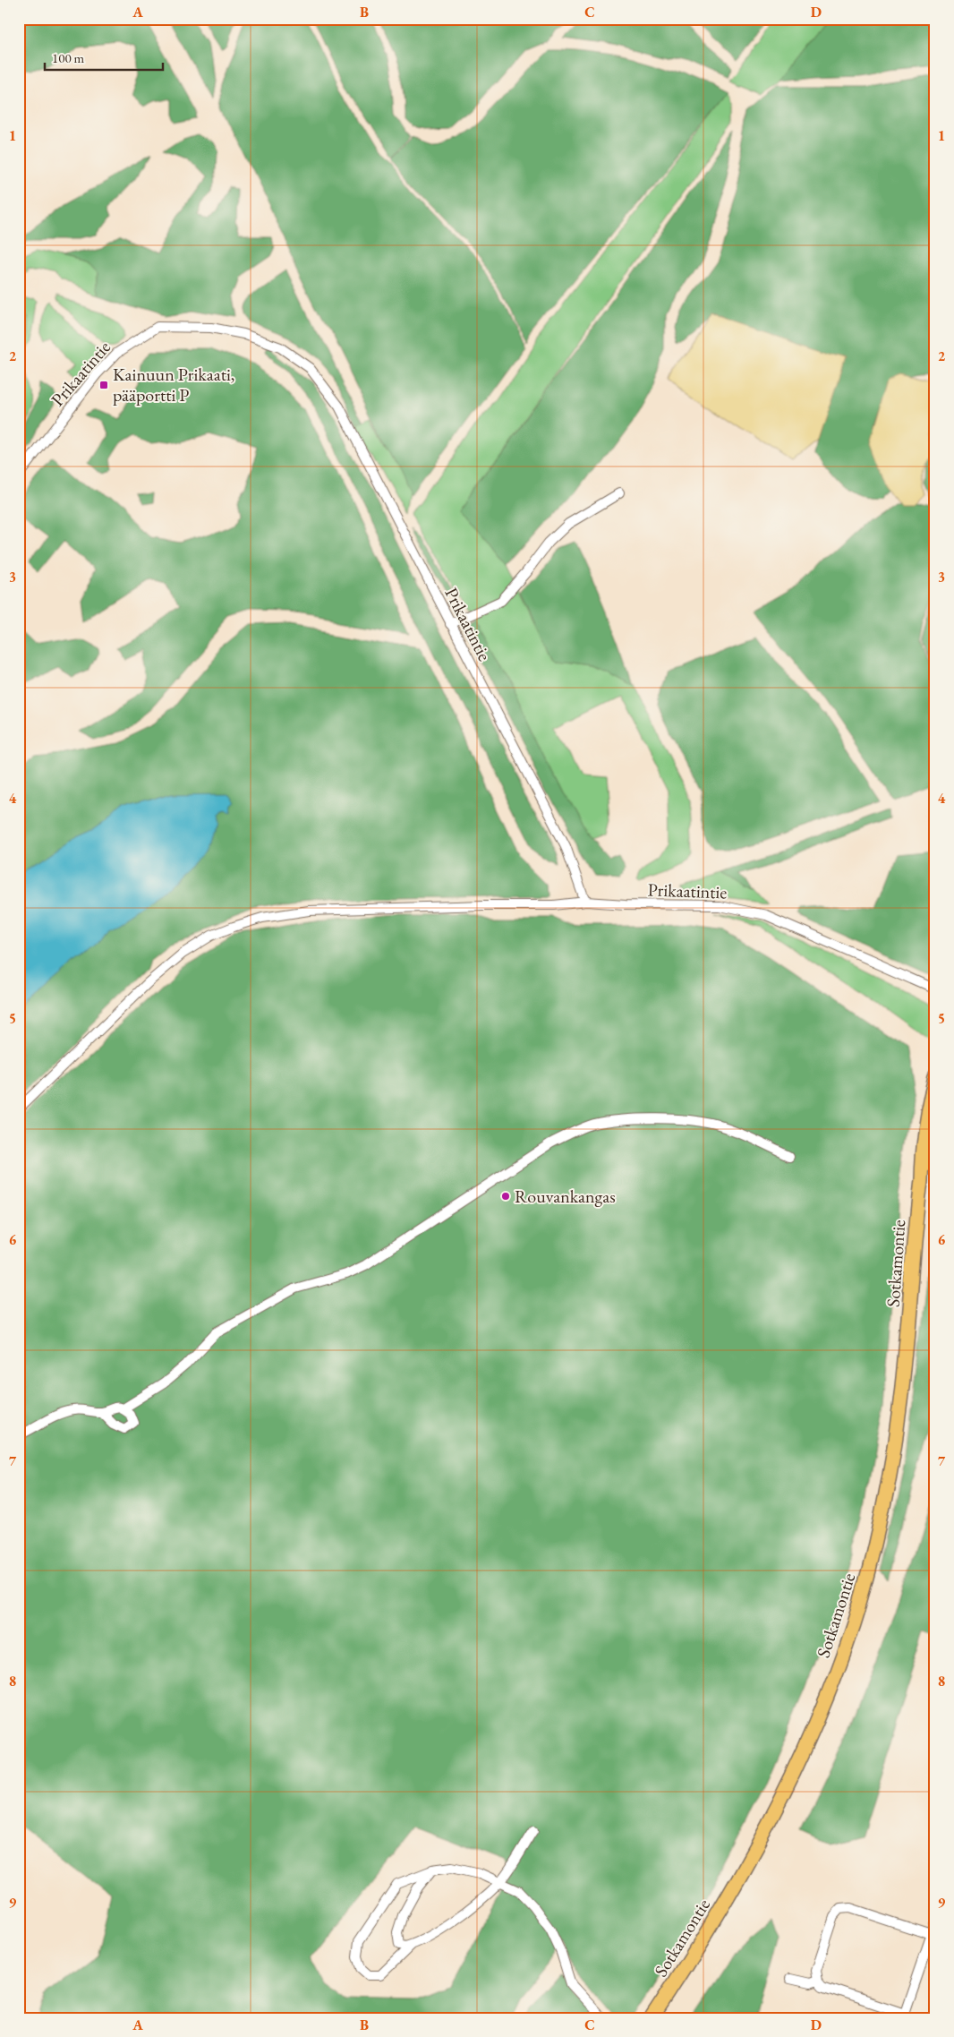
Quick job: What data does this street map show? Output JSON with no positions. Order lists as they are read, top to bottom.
{
  "streets": {
    "highway": ["Sotkamontie"],
    "street": ["Prikaatintie"]
  },
  "places": {
    "transit": ["Kainuun Prikaati, pääportti P"],
    "other": ["Rouvankangas"]
  },
  "scale_bar": "100 m",
  "grid": {
    "columns": [
      "A",
      "B",
      "C",
      "D"
    ],
    "rows": [
      "1",
      "2",
      "3",
      "4",
      "5",
      "6",
      "7",
      "8",
      "9"
    ]
  }
}
